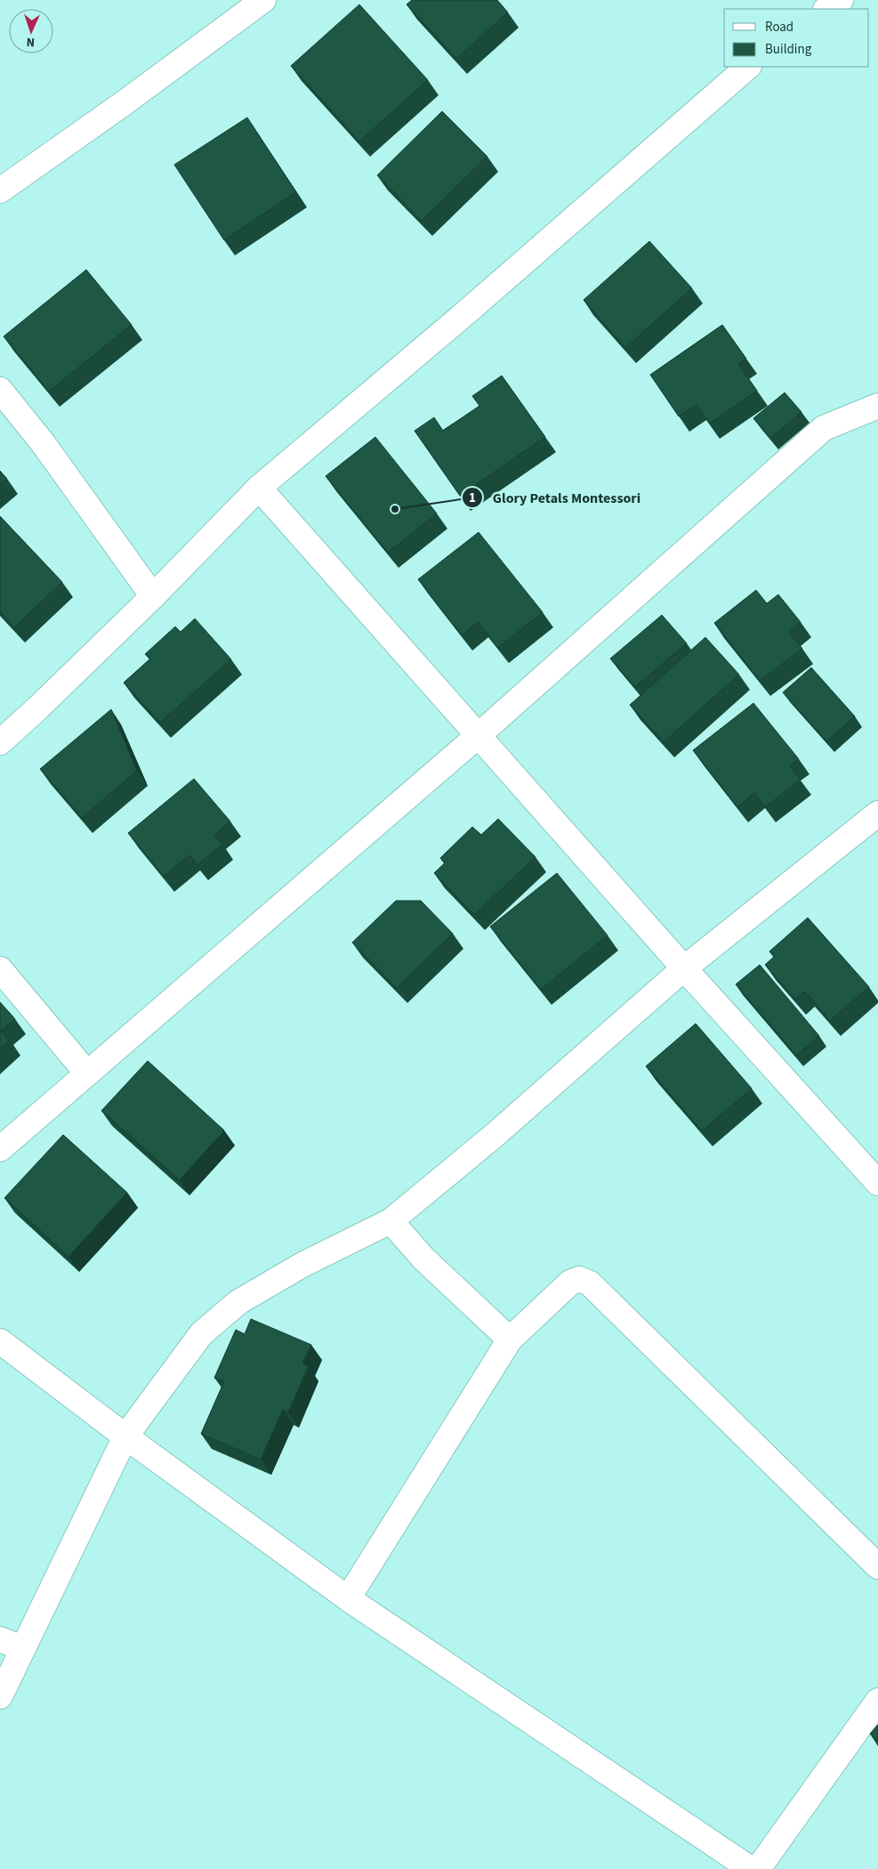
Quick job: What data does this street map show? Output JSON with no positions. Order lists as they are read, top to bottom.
{
  "places": ["Glory Petals Montessori"],
  "legend": ["Road", "Building"],
  "north": "bottom"
}
